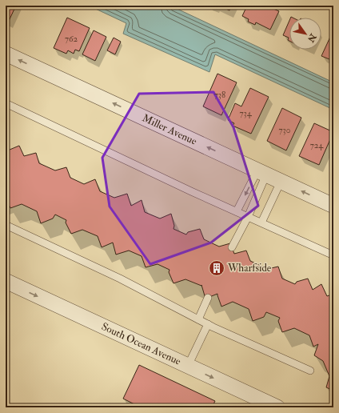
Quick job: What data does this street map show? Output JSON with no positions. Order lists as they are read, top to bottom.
{
  "streets": {
    "street": ["Miller Avenue", "South Ocean Avenue"]
  },
  "one_way": ["Miller Avenue", "South Ocean Avenue"],
  "places": {
    "building": ["Wharfside"]
  },
  "house_numbers": [
    "762",
    "738",
    "734",
    "730",
    "724"
  ],
  "north": "bottom right"
}
